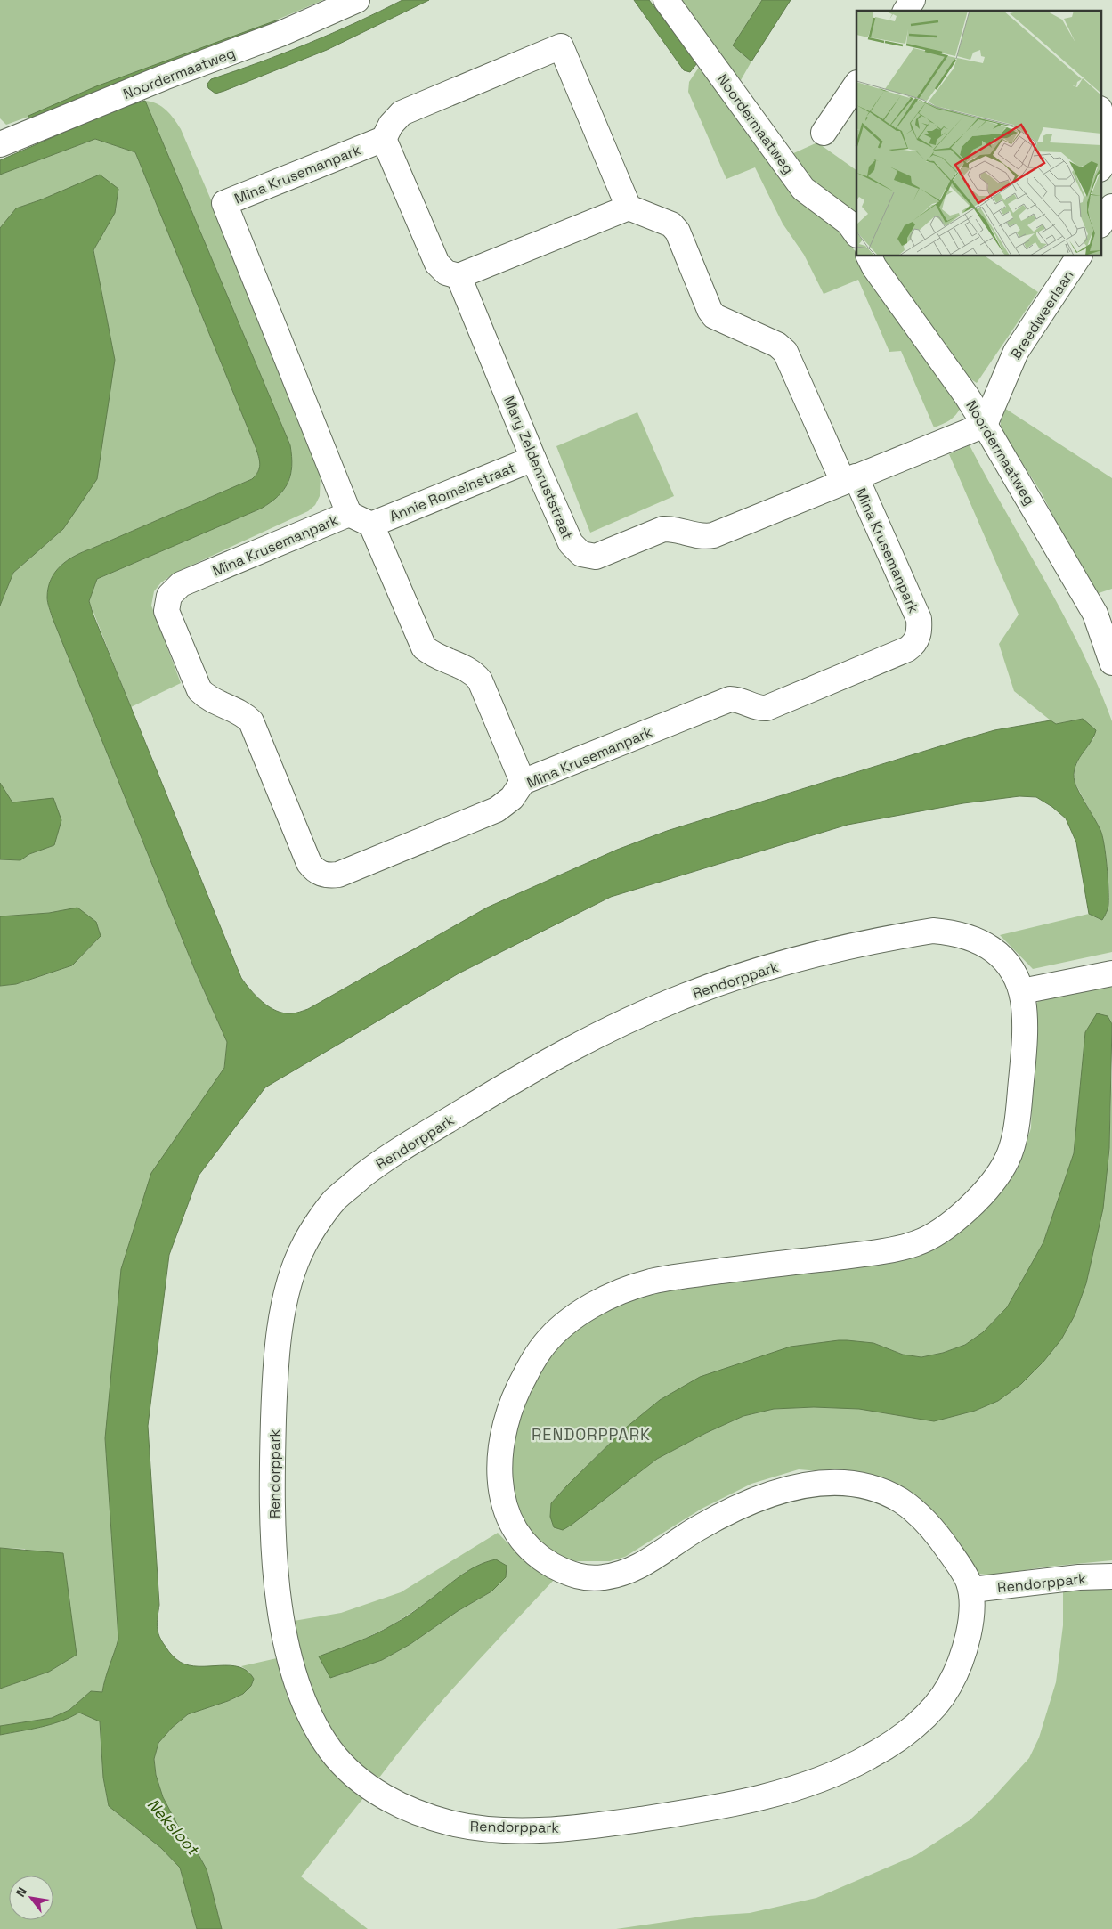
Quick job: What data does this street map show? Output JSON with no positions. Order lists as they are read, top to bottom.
{
  "streets": {
    "street": [
      "Noordermaatweg",
      "Mina Krusemanpark",
      "Breedweerlaan",
      "Mary Zeldenruststraat",
      "Annie Romeinstraat",
      "Rendorppark"
    ]
  },
  "crossings": [
    ["Noordermaatweg", "Breedweerlaan"],
    ["Noordermaatweg", "Mary Zeldenruststraat"],
    ["Mina Krusemanpark", "Mary Zeldenruststraat"],
    ["Mina Krusemanpark", "Annie Romeinstraat"],
    ["Breedweerlaan", "Mary Zeldenruststraat"],
    ["Mary Zeldenruststraat", "Annie Romeinstraat"]
  ],
  "districts": ["RENDORPPARK"],
  "water": ["Neksloot"],
  "north": "top left"
}
